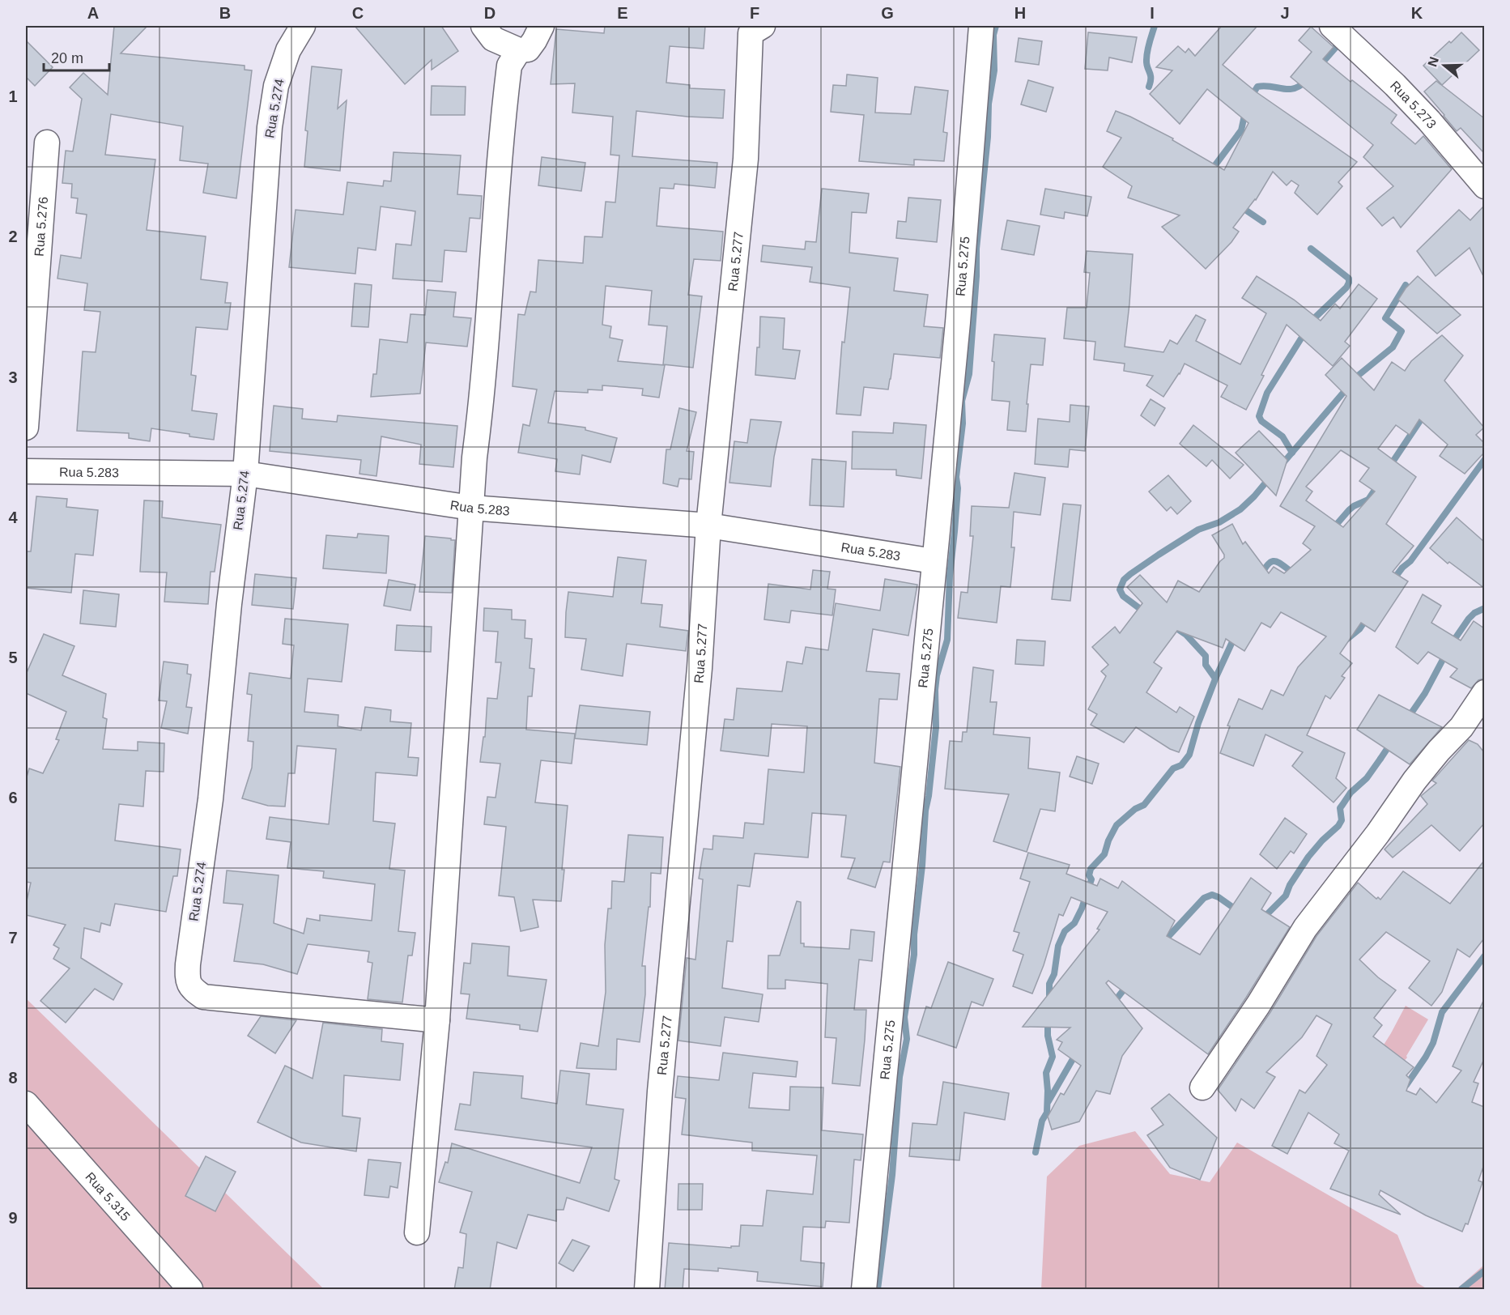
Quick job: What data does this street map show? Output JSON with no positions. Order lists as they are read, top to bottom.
{
  "streets": {
    "street": [
      "Rua 5.273",
      "Rua 5.274",
      "Rua 5.276",
      "Rua 5.277",
      "Rua 5.275",
      "Rua 5.283",
      "Rua 5.315"
    ]
  },
  "crossings": [
    ["Rua 5.274", "Rua 5.283"],
    ["Rua 5.277", "Rua 5.283"],
    ["Rua 5.275", "Rua 5.283"]
  ],
  "scale_bar": "20 m",
  "north": "left",
  "grid": {
    "columns": [
      "A",
      "B",
      "C",
      "D",
      "E",
      "F",
      "G",
      "H",
      "I",
      "J",
      "K"
    ],
    "rows": [
      "1",
      "2",
      "3",
      "4",
      "5",
      "6",
      "7",
      "8",
      "9"
    ]
  }
}
